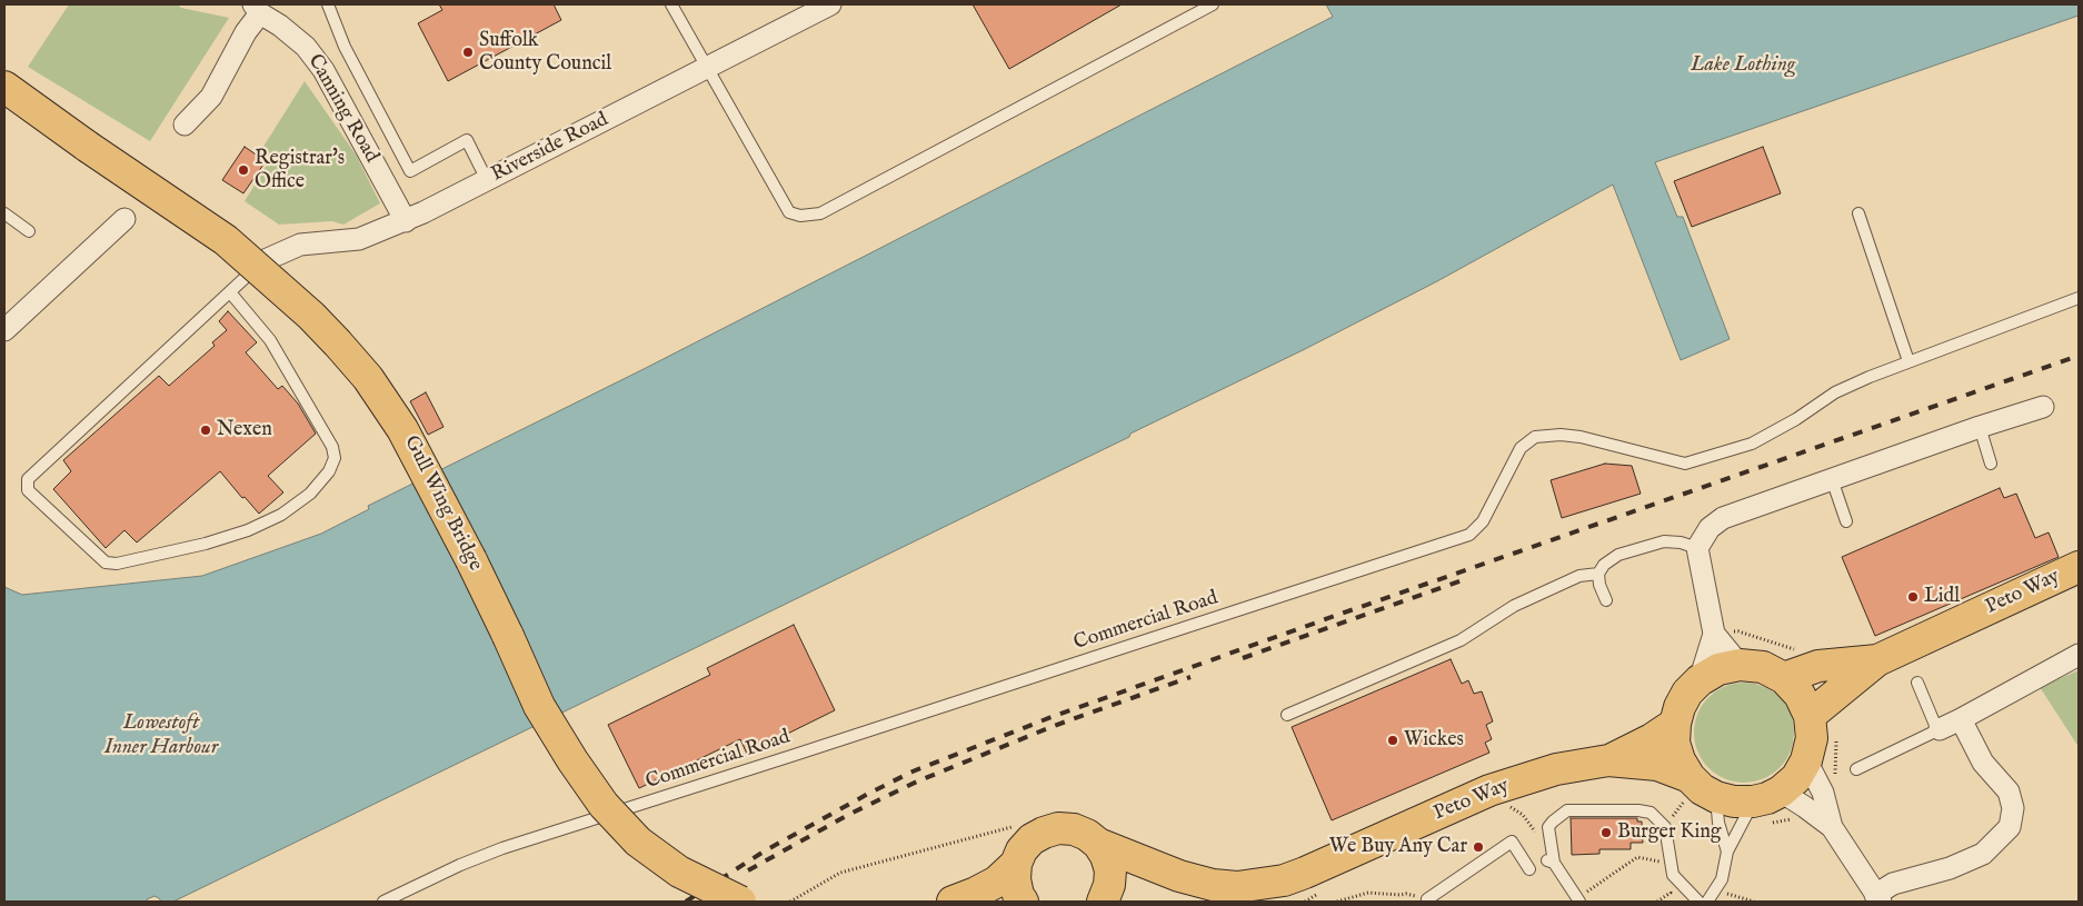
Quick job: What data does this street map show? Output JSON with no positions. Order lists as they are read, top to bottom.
{
  "streets": {
    "highway": ["Gull Wing Bridge", "Peto Way"],
    "street": ["Canning Road", "Riverside Road"],
    "lane": ["Commercial Road"]
  },
  "crossings": [
    ["Canning Road", "Riverside Road"]
  ],
  "water": ["Lake Lothing", "Lowestoft Inner Harbour"],
  "places": [
    "Suffolk County Council",
    "Registrar's Office",
    "Nexen",
    "Lidl",
    "Wickes",
    "Burger King",
    "We Buy Any Car"
  ]
}
